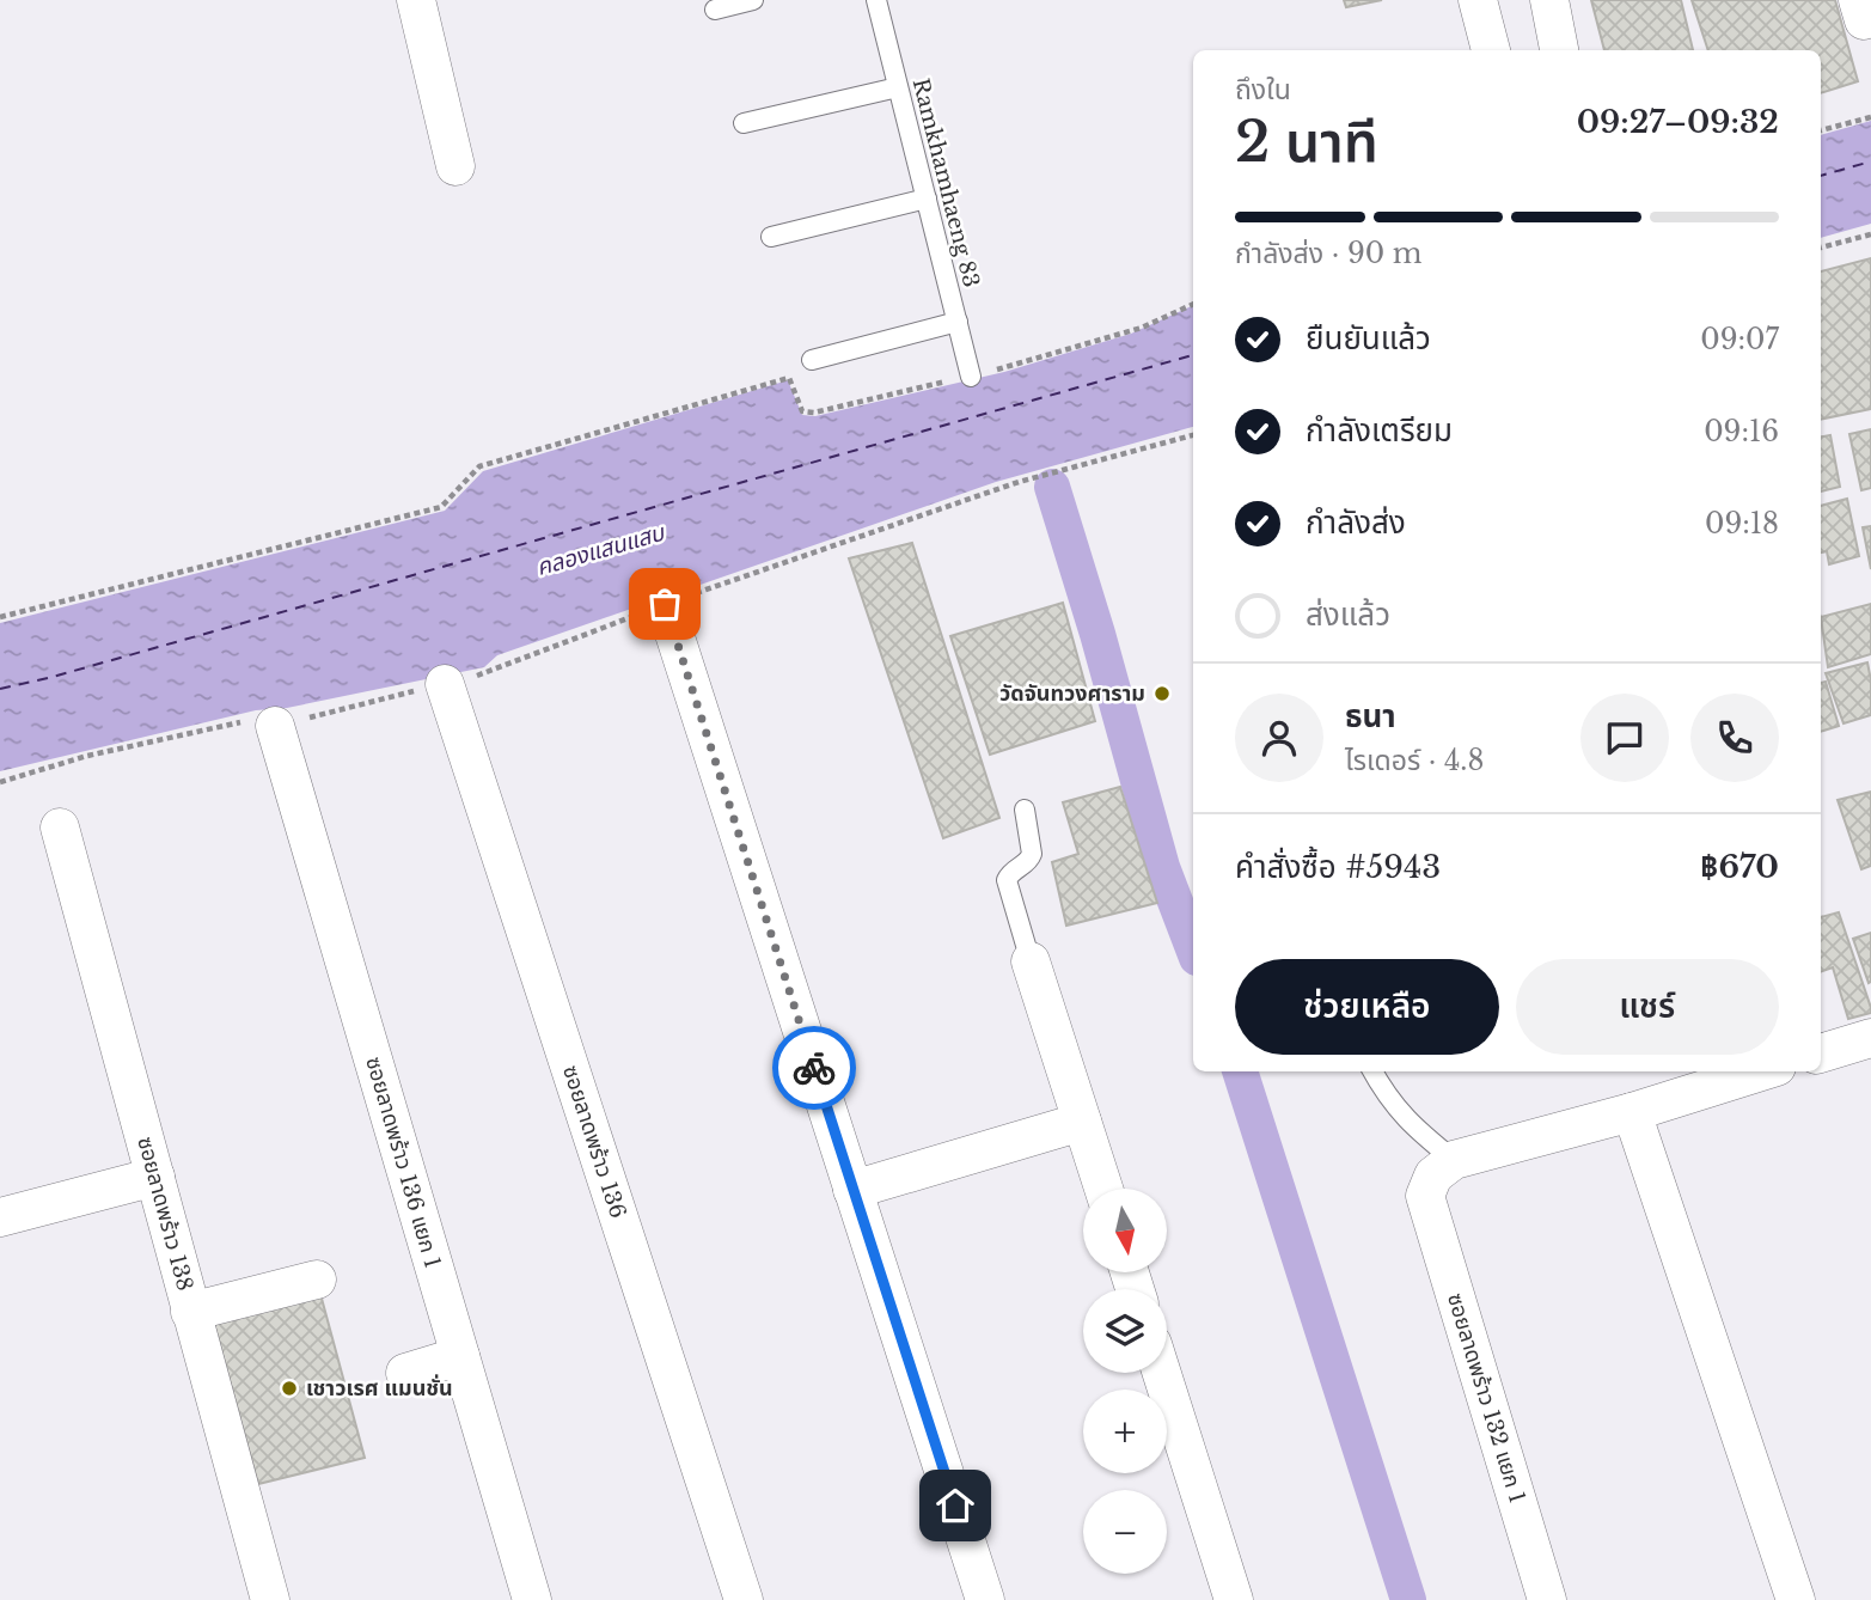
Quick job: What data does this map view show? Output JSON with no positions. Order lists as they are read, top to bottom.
{
  "streets": {
    "street": [
      "ซอยลาดพร้าว 136",
      "ซอยลาดพร้าว 136 แยก 1",
      "ซอยลาดพร้าว 138",
      "ซอยลาดพร้าว 132 แยก 1"
    ],
    "lane": ["Ramkhamhaeng 83"]
  },
  "water": ["คลองแสนแสบ"],
  "places": ["วัดจันทวงศาราม", "เชาวเรศ แมนชั่น"],
  "north": "bottom",
  "page": {
    "heading": ["2 นาที", "ถึงใน", "09:27–09:32"],
    "panel": [
      "ธนา",
      "ไรเดอร์ · 4.8",
      "คำสั่งซื้อ #5943",
      "฿670"
    ],
    "bar": "กำลังส่ง · 90 m",
    "list": [
      ["ยืนยันแล้ว", "09:07"],
      ["กำลังเตรียม", "09:16"],
      ["กำลังส่ง", "09:18"],
      "ส่งแล้ว"
    ],
    "buttons": ["ช่วยเหลือ", "แชร์"],
    "map_buttons": ["+", "−"]
  }
}
